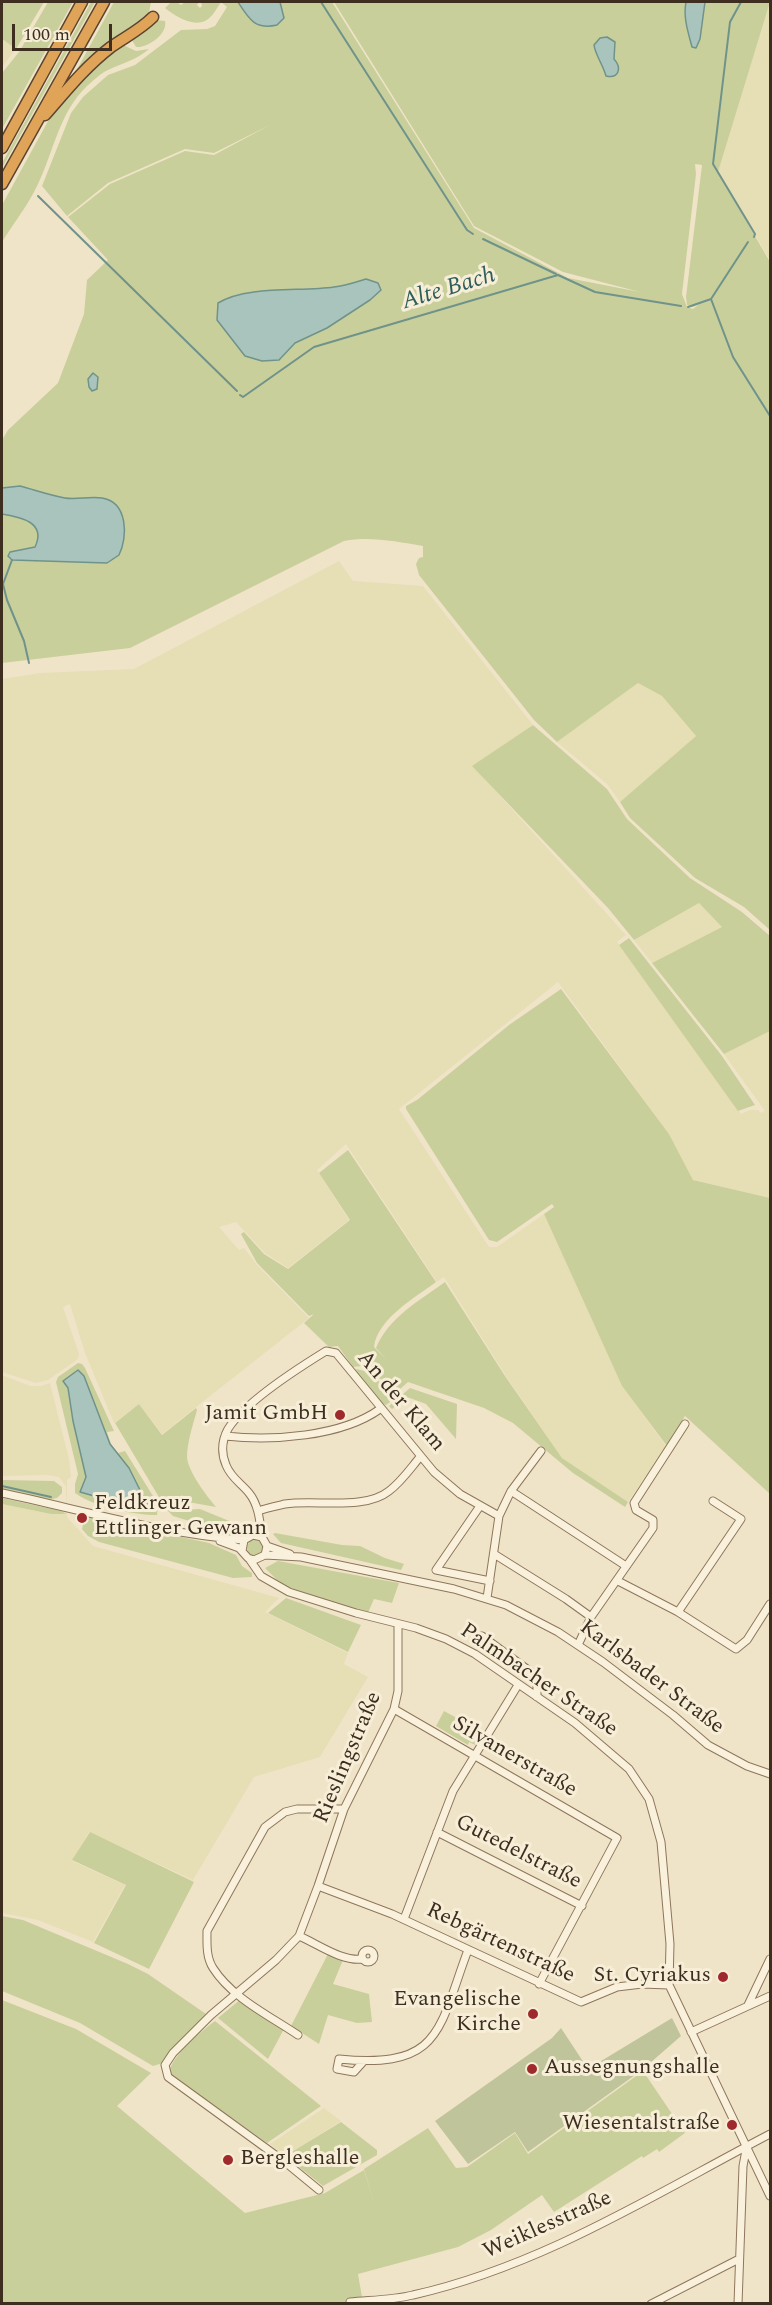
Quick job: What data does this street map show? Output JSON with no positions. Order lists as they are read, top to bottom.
{
  "streets": {
    "street": [
      "An der Klam",
      "Karlsbader Straße",
      "Palmbacher Straße",
      "Rieslingstraße",
      "Silvanerstraße",
      "Gutedelstraße",
      "Rebgärtenstraße",
      "Weiklesstraße"
    ]
  },
  "crossings": [
    ["Karlsbader Straße", "Palmbacher Straße"],
    ["Palmbacher Straße", "Rieslingstraße"],
    ["Palmbacher Straße", "Rebgärtenstraße"],
    ["Palmbacher Straße", "Weiklesstraße"],
    ["Rieslingstraße", "Silvanerstraße"],
    ["Rieslingstraße", "Rebgärtenstraße"],
    ["Silvanerstraße", "Gutedelstraße"]
  ],
  "water": ["Alte Bach"],
  "places": [
    "Jamit GmbH",
    "Feldkreuz Ettlinger Gewann",
    "St. Cyriakus",
    "Evangelische Kirche",
    "Aussegnungshalle",
    "Wiesentalstraße",
    "Bergleshalle"
  ],
  "scale_bar": "100 m"
}
